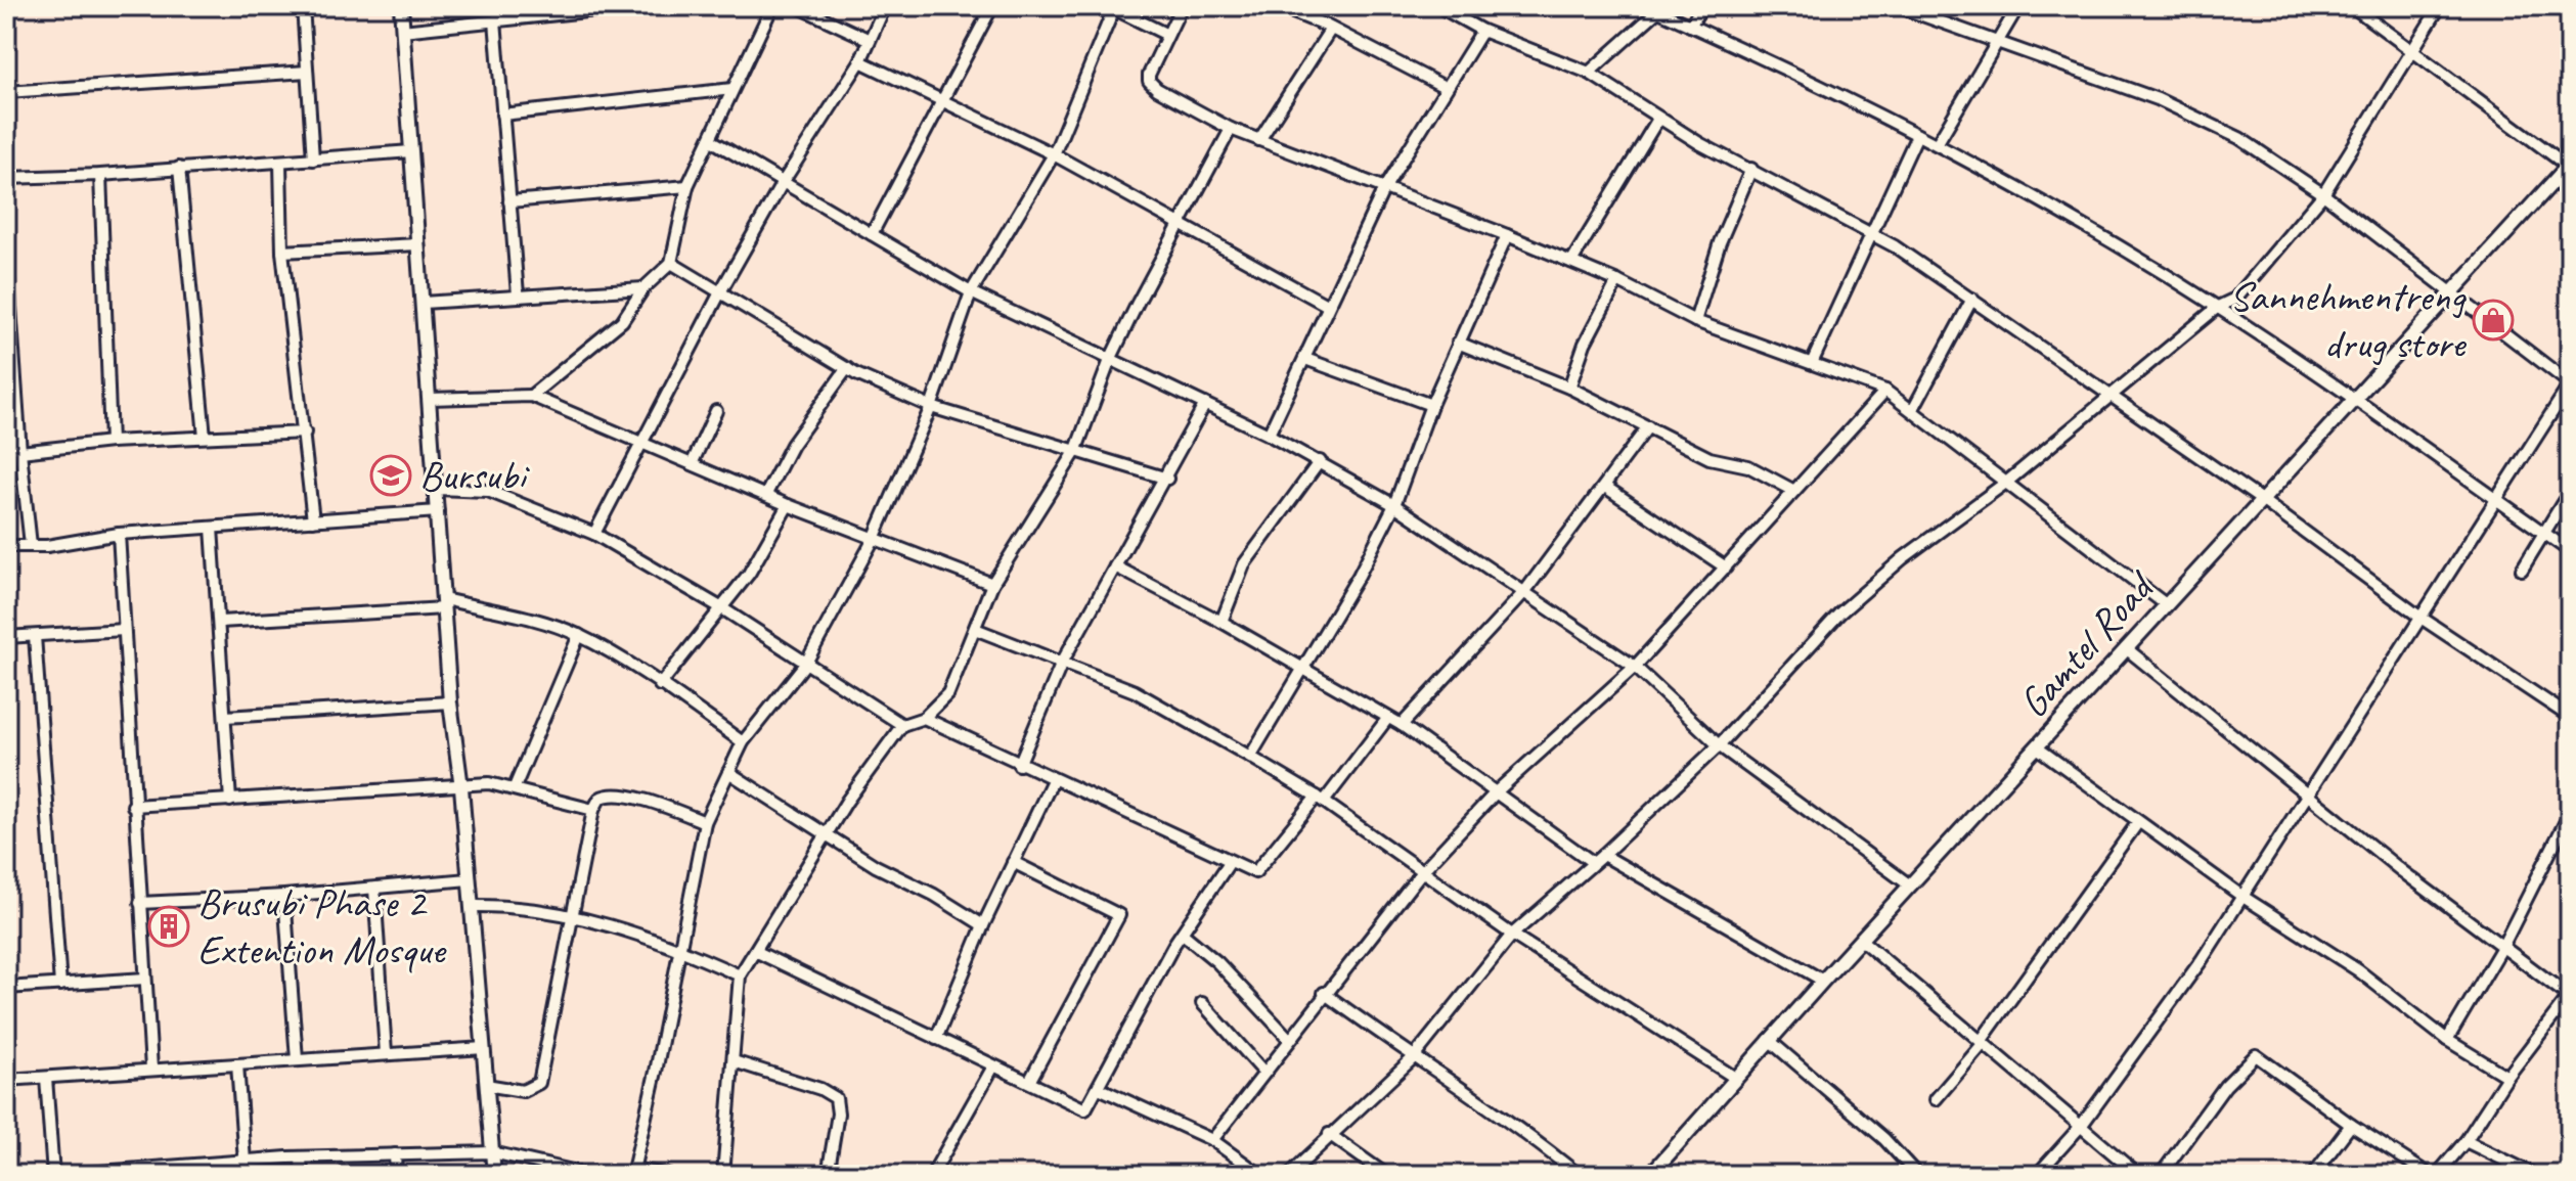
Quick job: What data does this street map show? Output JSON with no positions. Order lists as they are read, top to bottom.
{
  "streets": {
    "street": ["Gamtel Road"]
  },
  "places": {
    "shop": ["Sannehmentreng drug store"],
    "school or university": ["Bursubi"],
    "building": ["Brusubi Phase 2 Extention Mosque"]
  }
}
